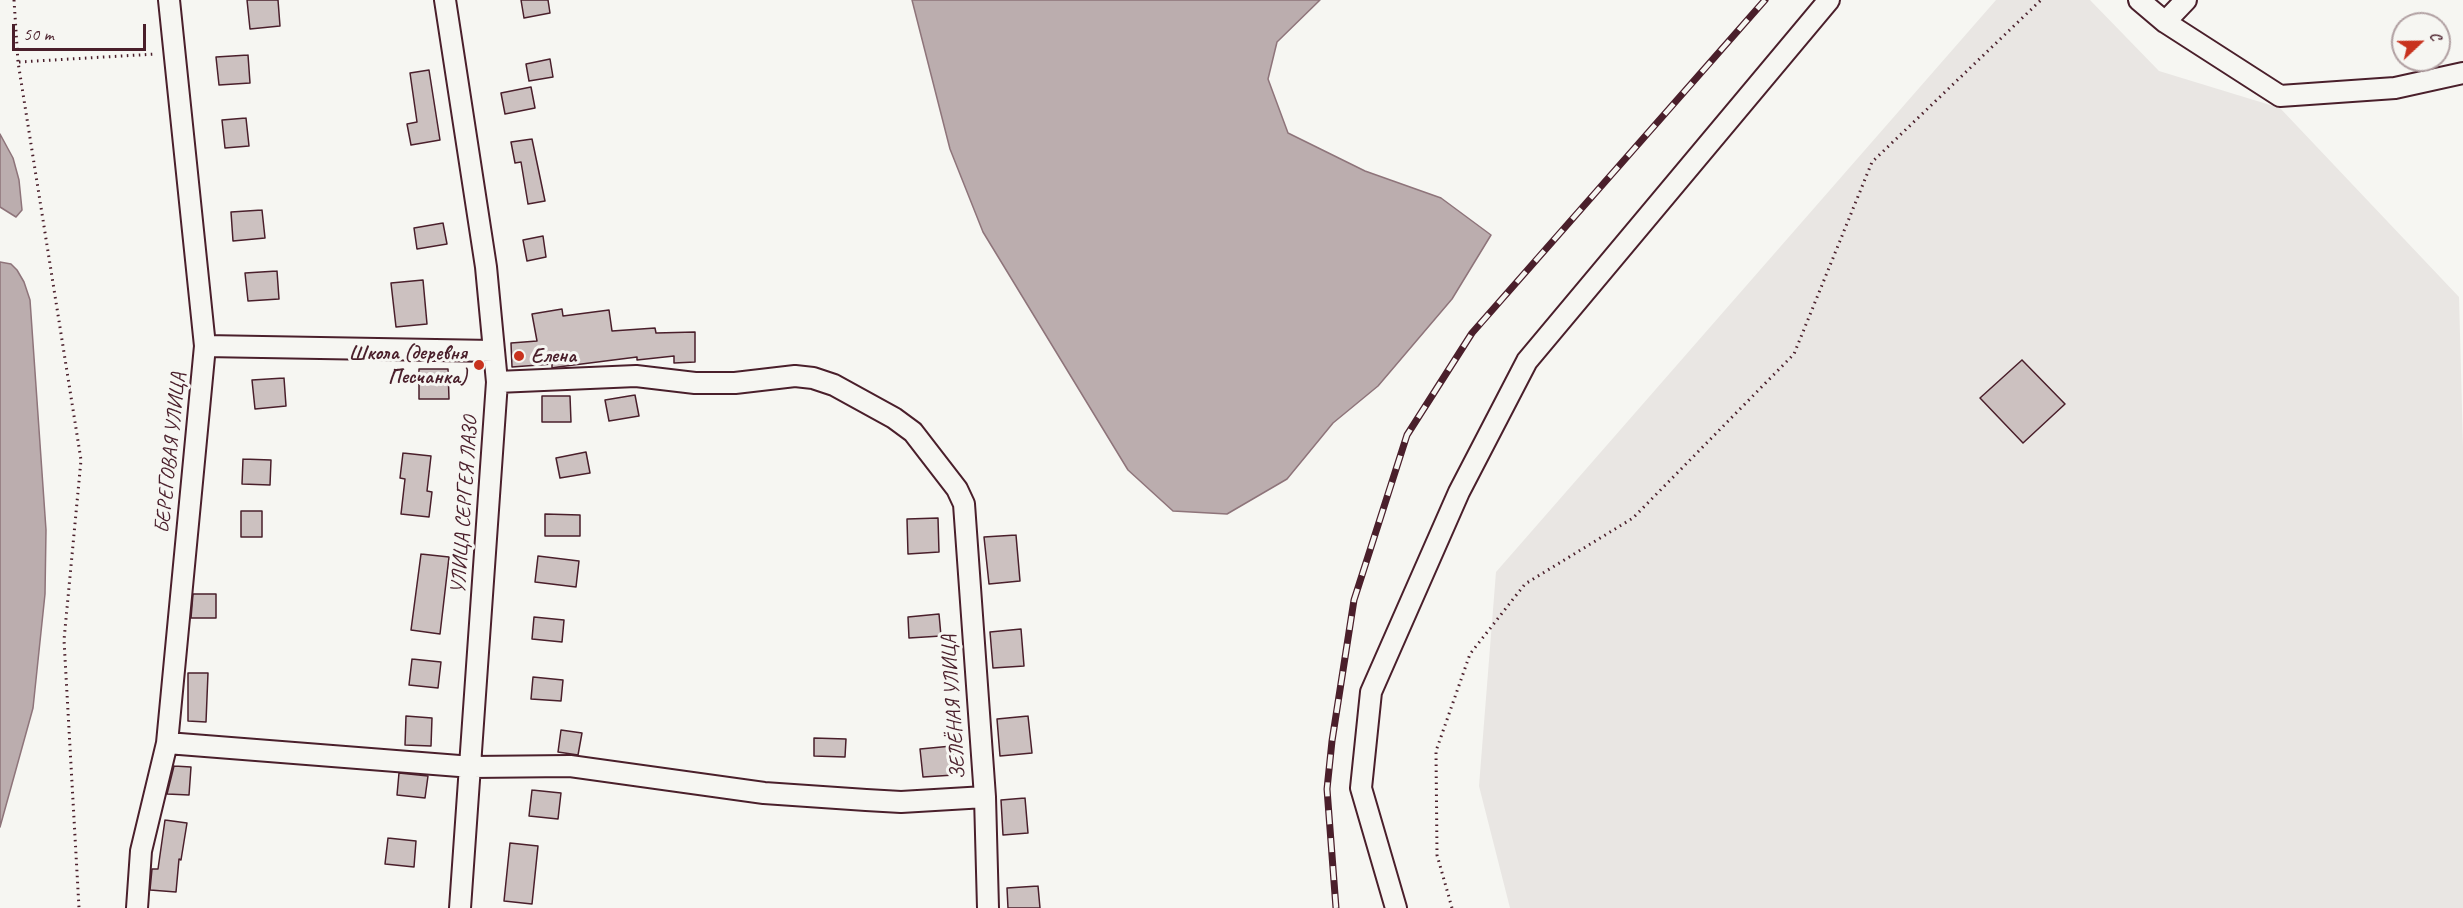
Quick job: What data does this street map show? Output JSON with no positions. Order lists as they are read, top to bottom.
{
  "streets": {
    "street": ["БЕРЕГОВАЯ УЛИЦА", "УЛИЦА СЕРГЕЯ ЛАЗО", "ЗЕЛЁНАЯ УЛИЦА"]
  },
  "crossings": [
    ["УЛИЦА СЕРГЕЯ ЛАЗО", "ЗЕЛЁНАЯ УЛИЦА"]
  ],
  "places": ["Елена", "Школа (деревня Песчанка)"],
  "scale_bar": "50 m",
  "north": "right"
}
